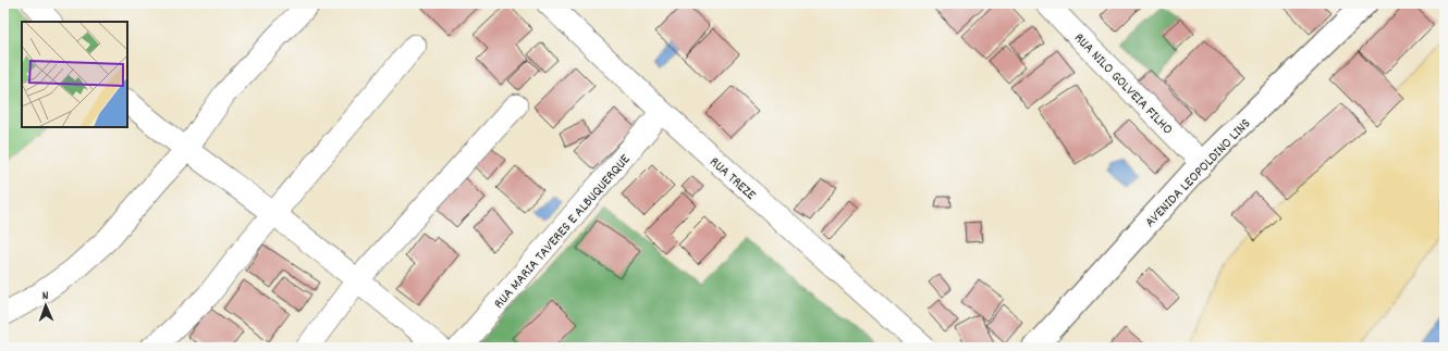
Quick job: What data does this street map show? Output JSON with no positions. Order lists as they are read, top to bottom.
{
  "streets": {
    "main road": ["AVENIDA LEOPOLDINO LINS"],
    "street": ["RUA NILO GOLVEIA FILHO", "RUA TREZE", "RUA MARIA TAVERES E ALBUQUERQUE"]
  },
  "crossings": [
    ["RUA NILO GOLVEIA FILHO", "AVENIDA LEOPOLDINO LINS"],
    ["RUA TREZE", "RUA MARIA TAVERES E ALBUQUERQUE"]
  ],
  "north": "top"
}
